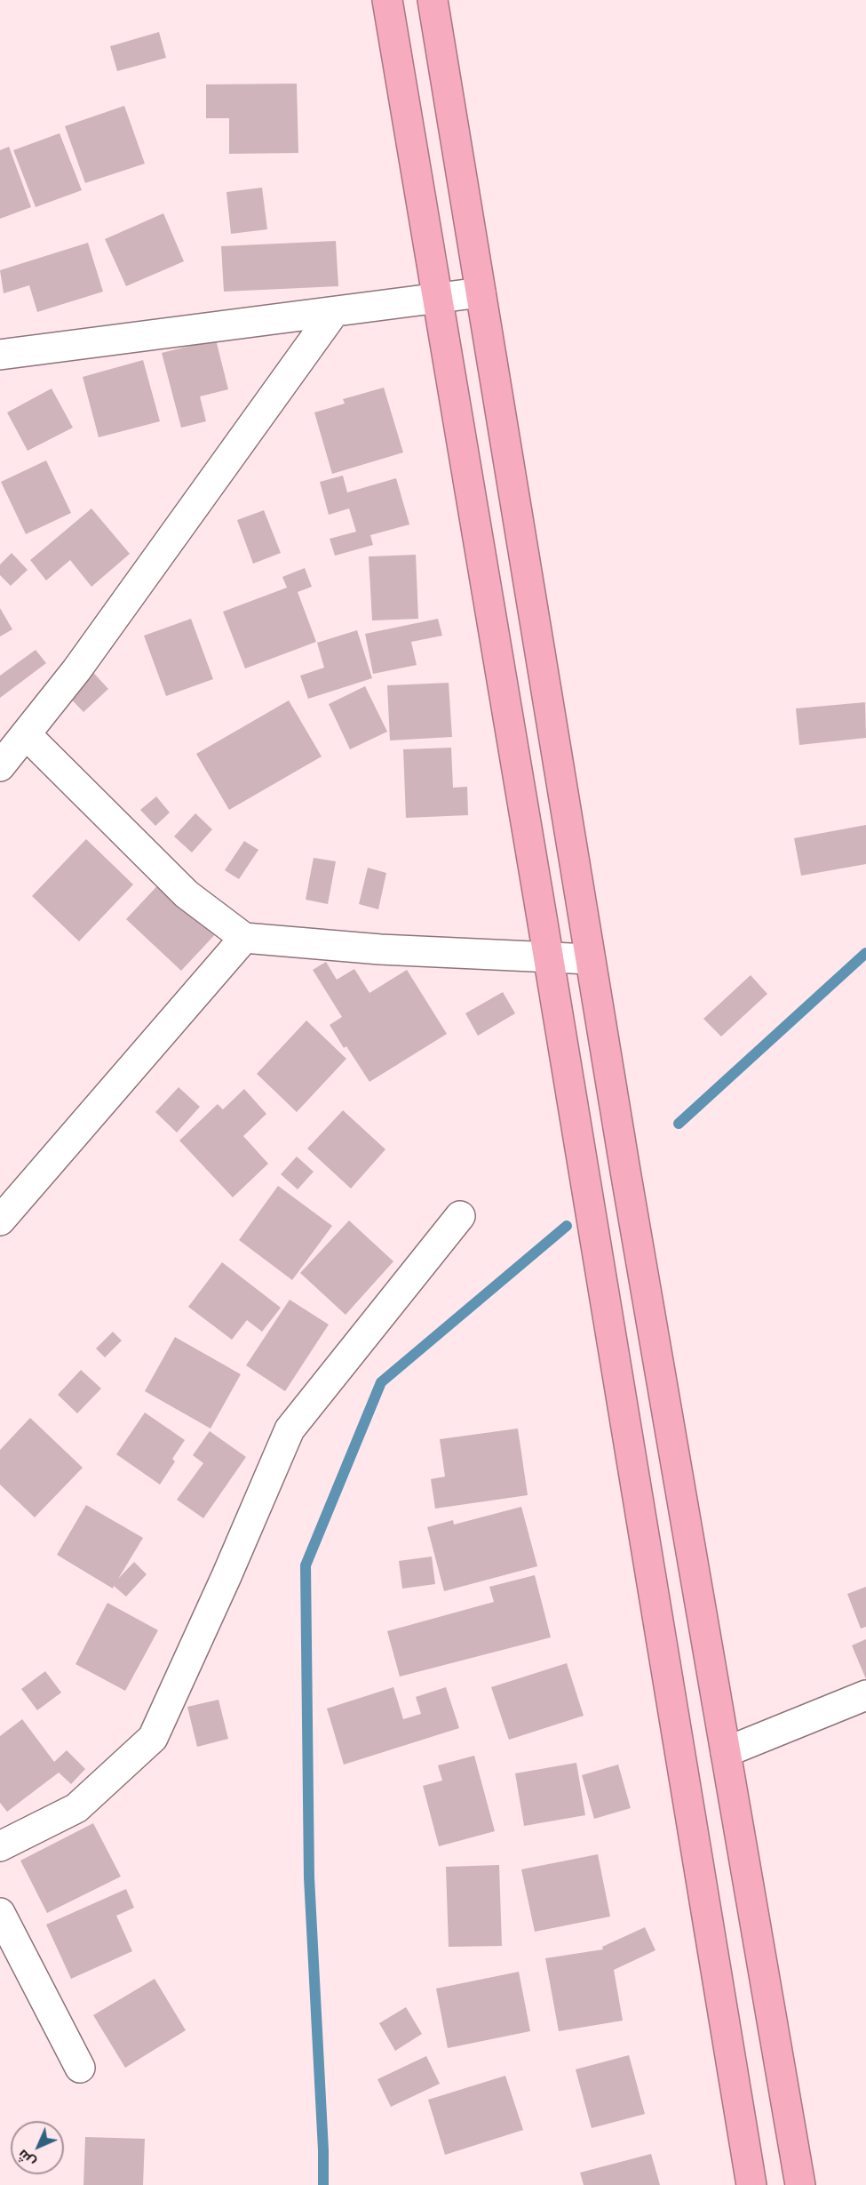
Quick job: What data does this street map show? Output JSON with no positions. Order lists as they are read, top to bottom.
{
  "north": "bottom left"
}
